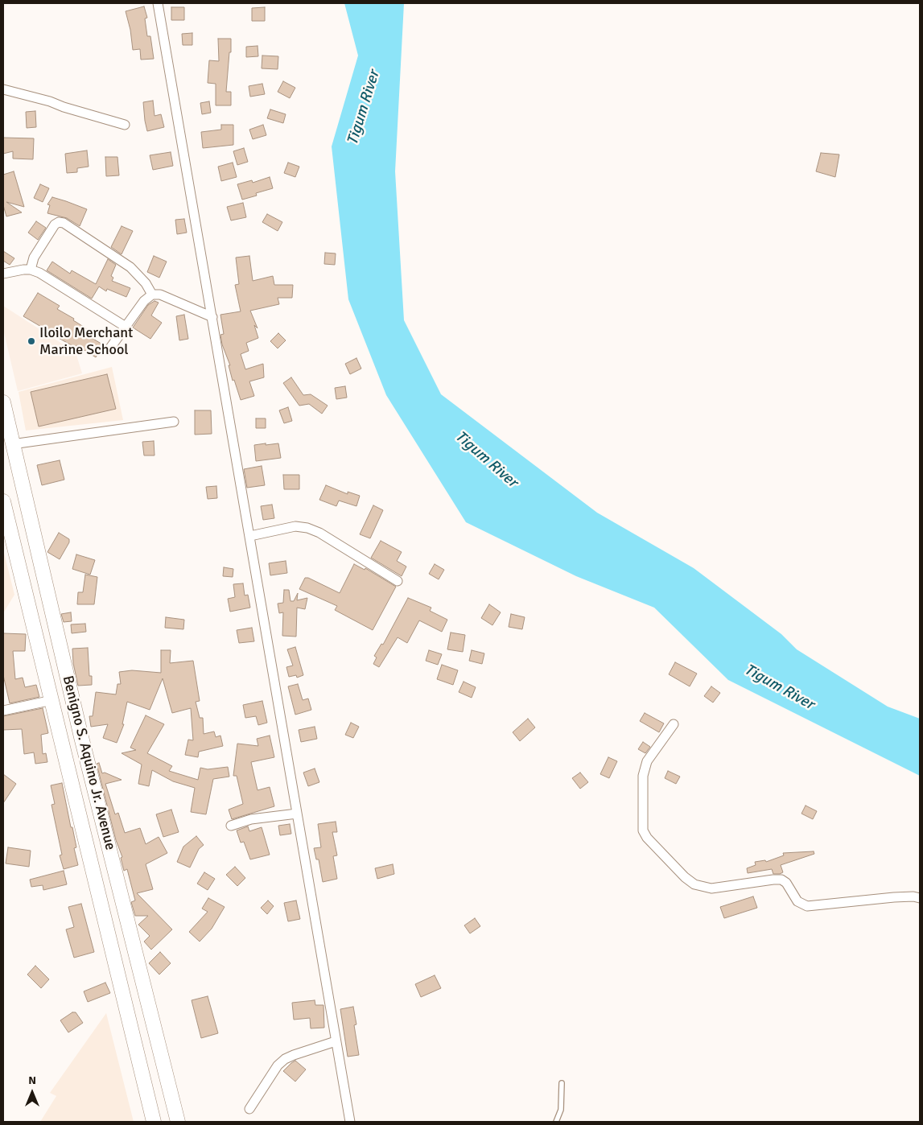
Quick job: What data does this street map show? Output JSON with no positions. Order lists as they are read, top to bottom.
{
  "streets": {
    "main road": ["Benigno S. Aquino Jr. Avenue"]
  },
  "water": ["Tigum River"],
  "places": ["Iloilo Merchant Marine School"],
  "north": "top"
}
